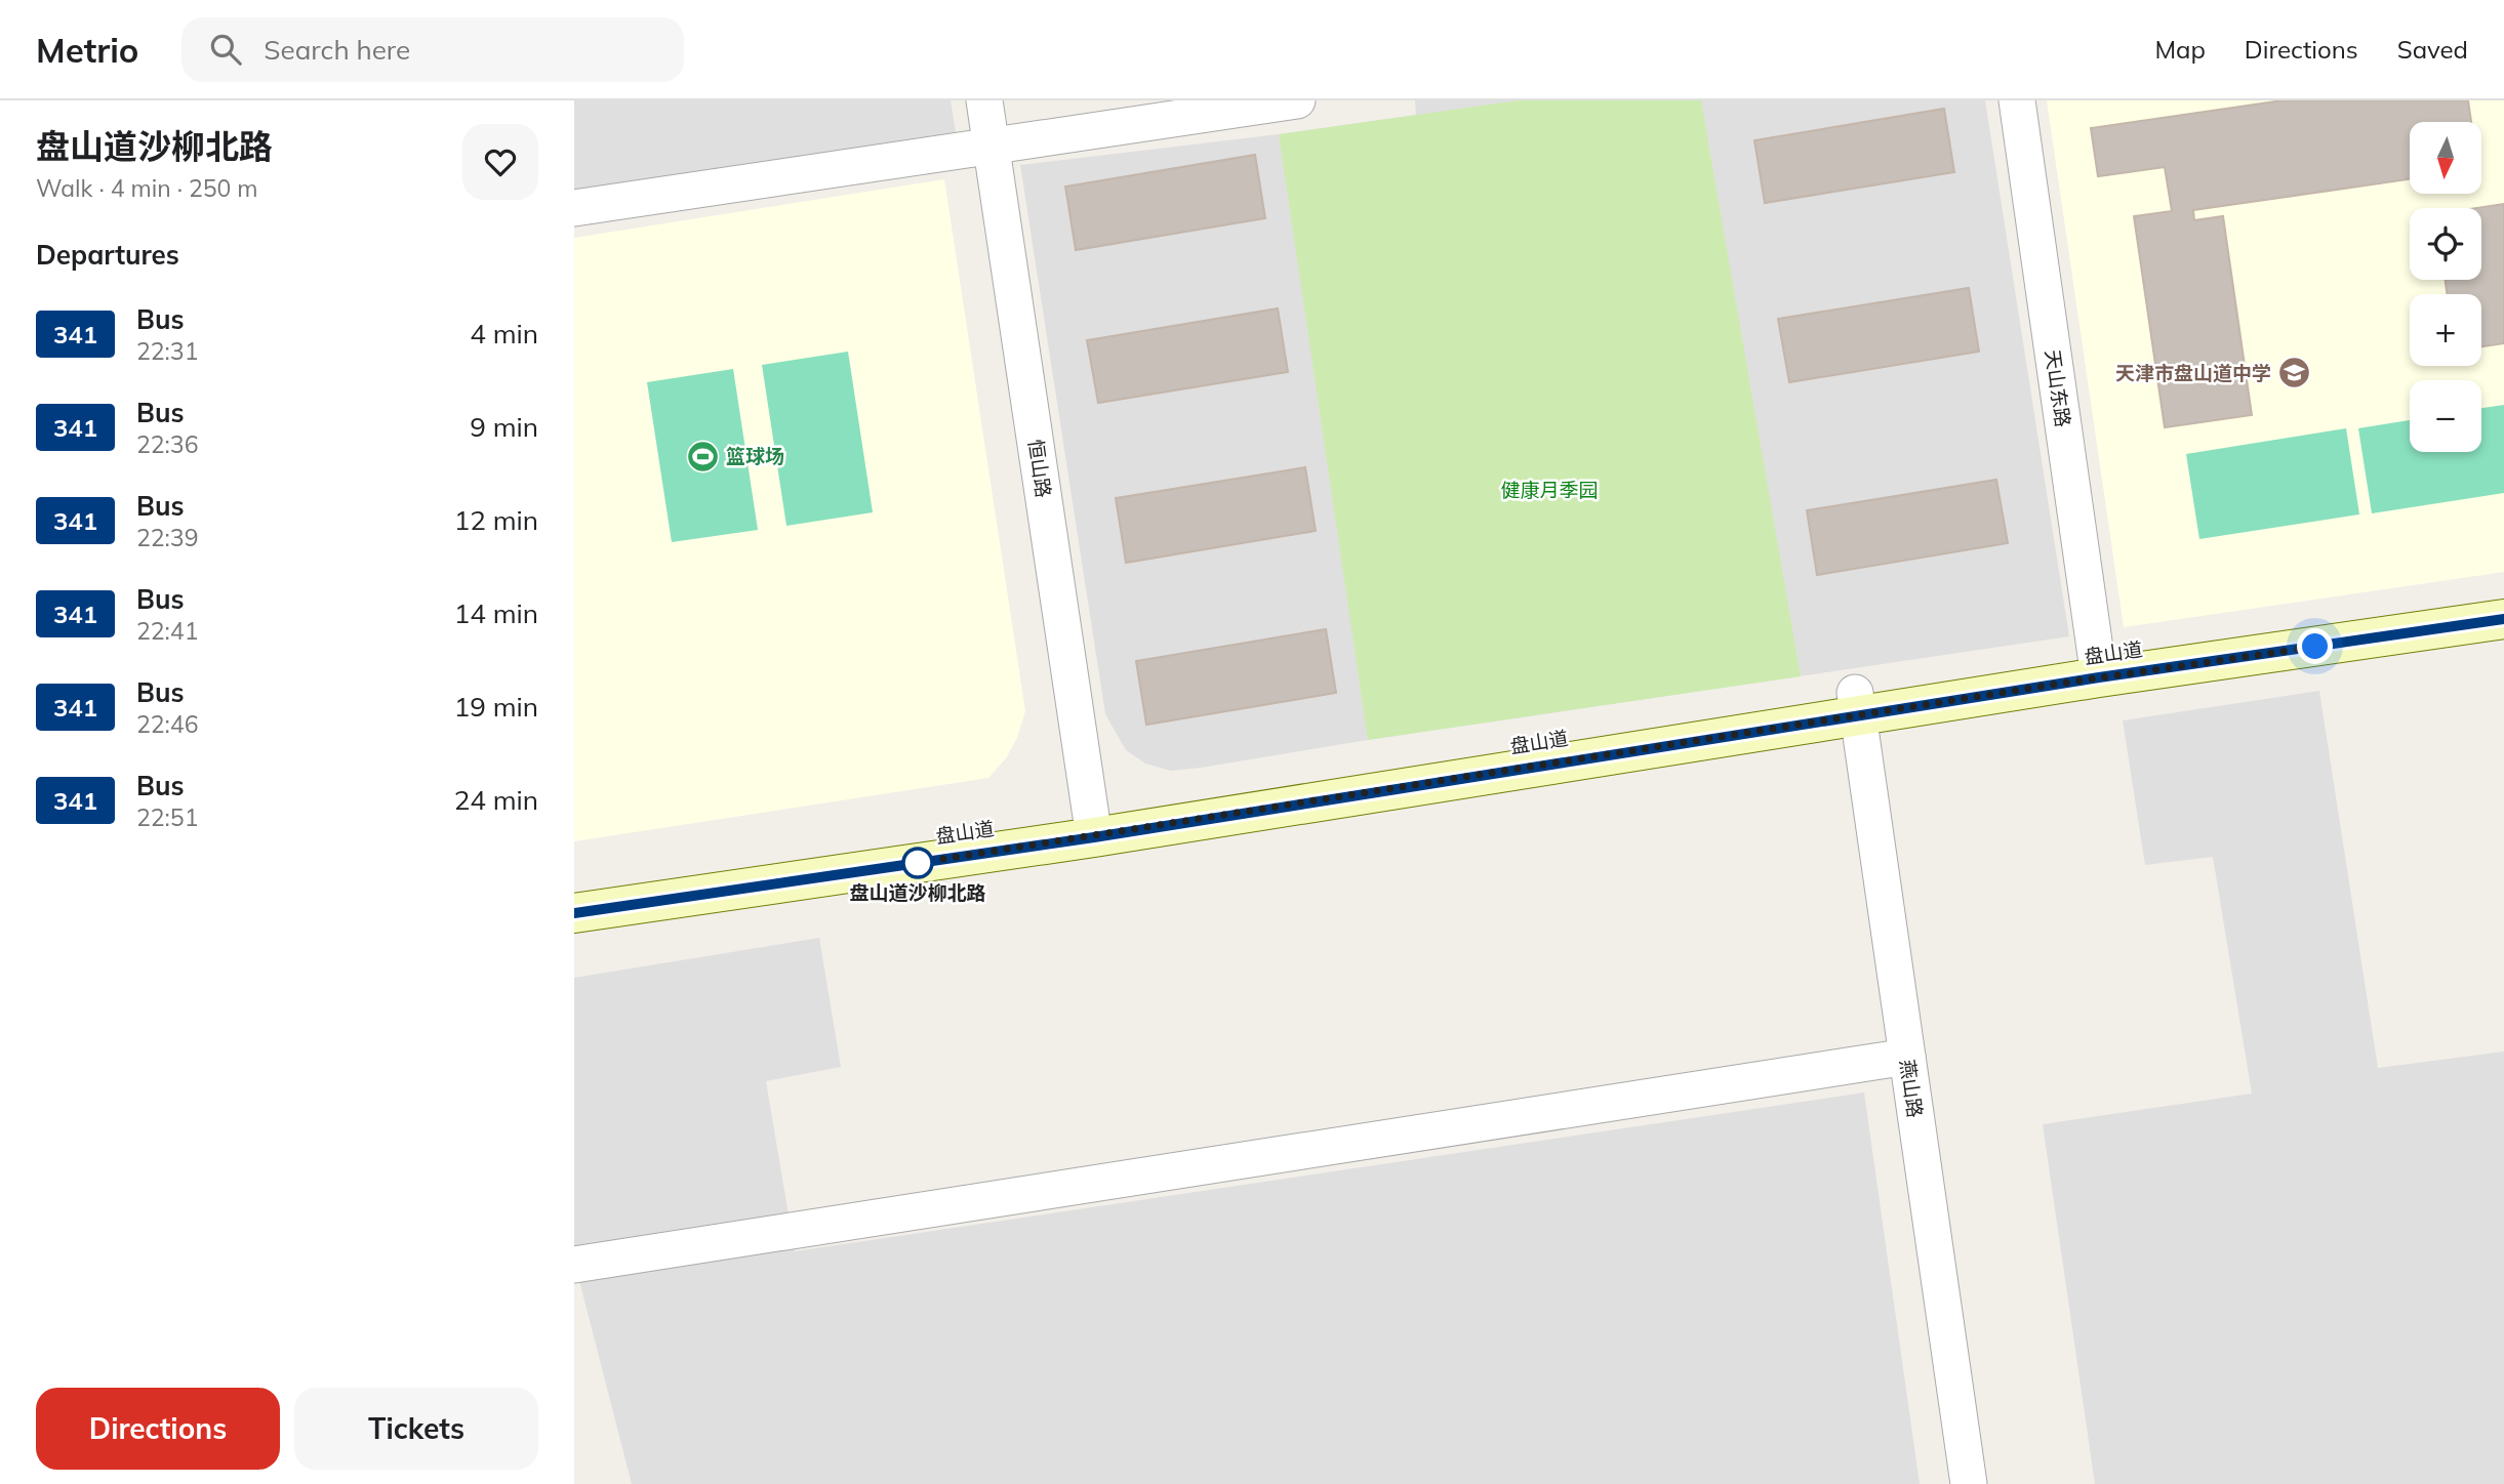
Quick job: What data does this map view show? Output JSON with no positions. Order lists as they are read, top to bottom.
{
  "streets": {
    "street": [
      "天山东路",
      "恒山路",
      "盘山道",
      "燕山路"
    ]
  },
  "crossings": [
    ["天山东路", "盘山道"],
    ["恒山路", "盘山道"],
    ["盘山道", "燕山路"]
  ],
  "parks": ["健康月季园"],
  "places": {
    "school or university": ["天津市盘山道中学"],
    "sports": ["篮球场"],
    "other": ["盘山道沙柳北路"]
  },
  "lines": ["bus line 341"],
  "north": "bottom",
  "page": {
    "header": "Metrio",
    "search": "Search here",
    "nav": ["Map", "Directions", "Saved"],
    "heading": [
      ["盘山道沙柳北路", "Walk · 4 min · 250 m"],
      "Departures"
    ],
    "map_buttons": ["+", "−"],
    "list": [
      {
        "mark": "341",
        "name": "Bus",
        "note": "22:31",
        "value": "4 min"
      },
      {
        "mark": "341",
        "name": "Bus",
        "note": "22:36",
        "value": "9 min"
      },
      {
        "mark": "341",
        "name": "Bus",
        "note": "22:39",
        "value": "12 min"
      },
      {
        "mark": "341",
        "name": "Bus",
        "note": "22:41",
        "value": "14 min"
      },
      {
        "mark": "341",
        "name": "Bus",
        "note": "22:46",
        "value": "19 min"
      },
      {
        "mark": "341",
        "name": "Bus",
        "note": "22:51",
        "value": "24 min"
      }
    ],
    "buttons": ["Directions", "Tickets"]
  }
}
